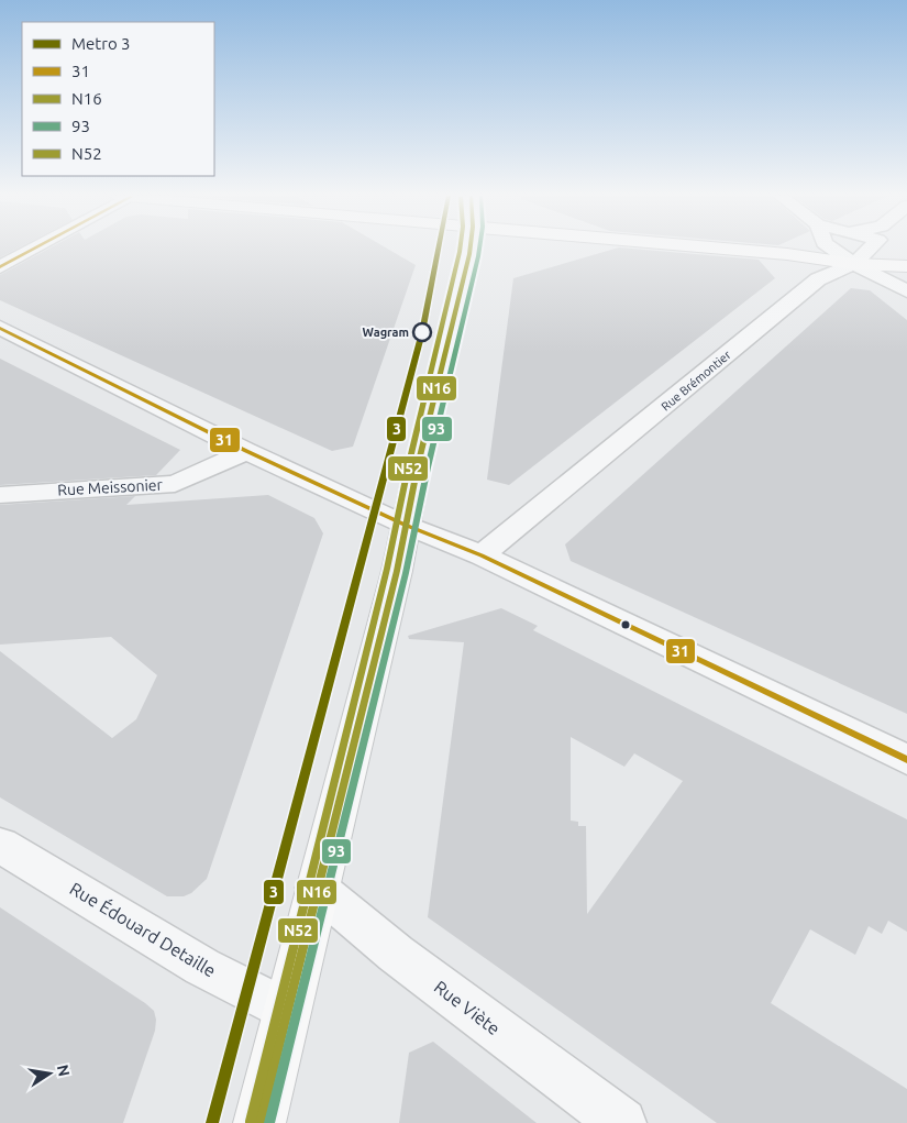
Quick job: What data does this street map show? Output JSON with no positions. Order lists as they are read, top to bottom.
{
  "streets": {
    "street": [
      "Rue Brémontier",
      "Rue Meissonier",
      "Rue Édouard Detaille",
      "Rue Viète"
    ]
  },
  "places": ["Wagram"],
  "lines": [
    "metro line 3",
    "transit line 31",
    "transit line N16",
    "transit line 93",
    "transit line N52"
  ],
  "legend": [
    "Metro 3",
    "31",
    "N16",
    "93",
    "N52"
  ],
  "north": "right"
}
